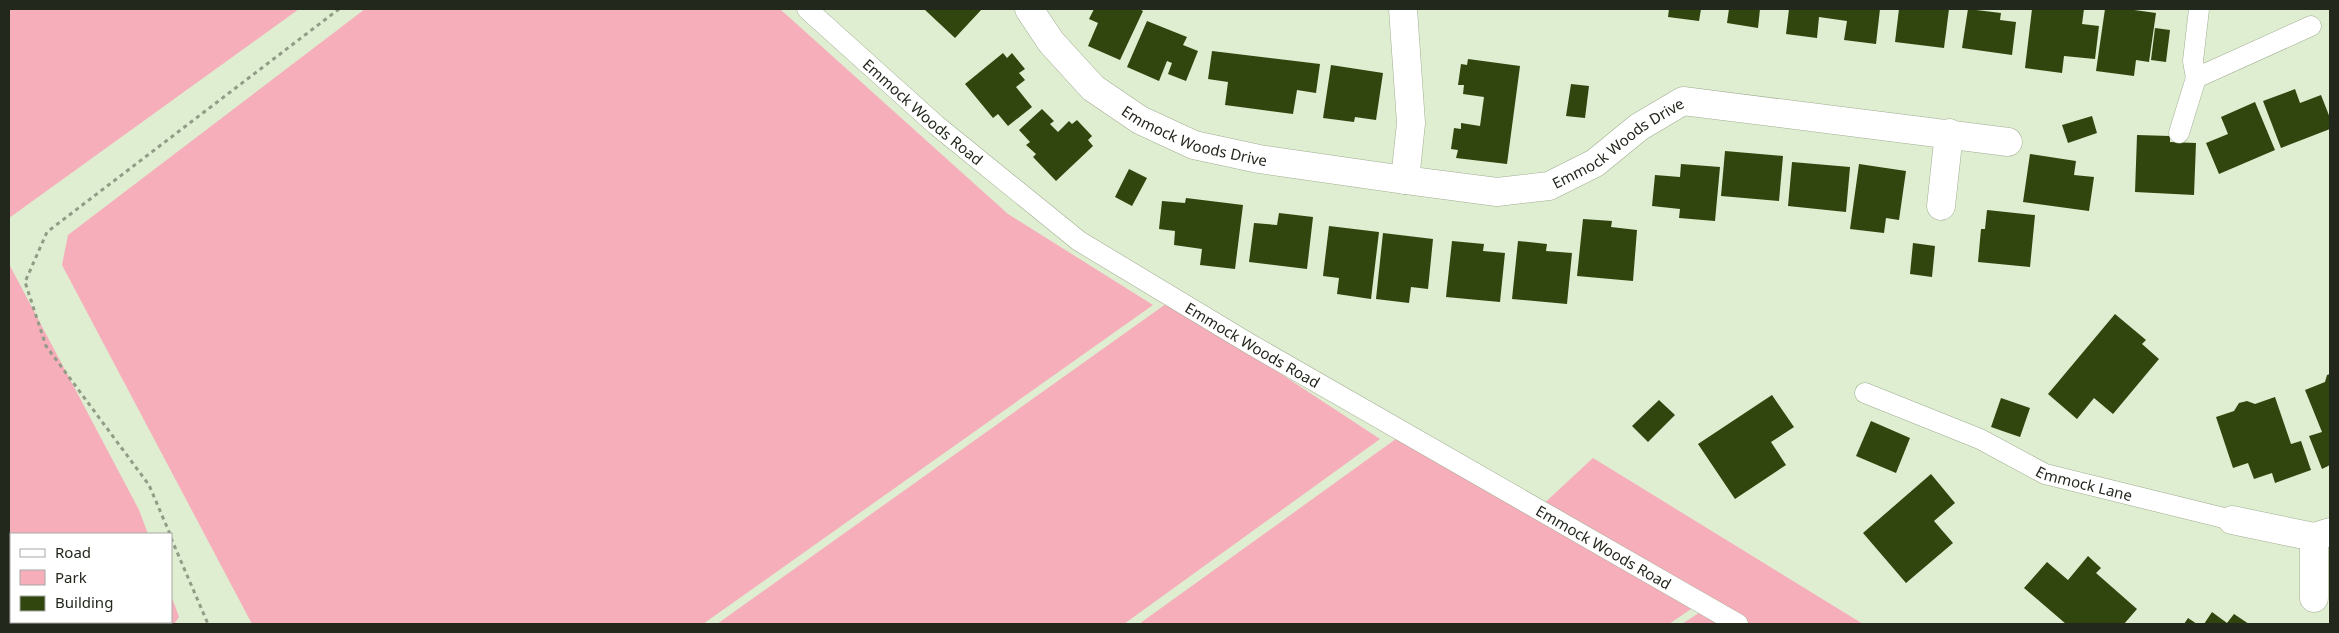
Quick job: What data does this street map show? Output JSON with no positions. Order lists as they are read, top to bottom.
{
  "streets": {
    "street": ["Emmock Woods Drive", "Emmock Lane"],
    "lane": ["Emmock Woods Road"]
  },
  "legend": ["Road", "Park", "Building"]
}
